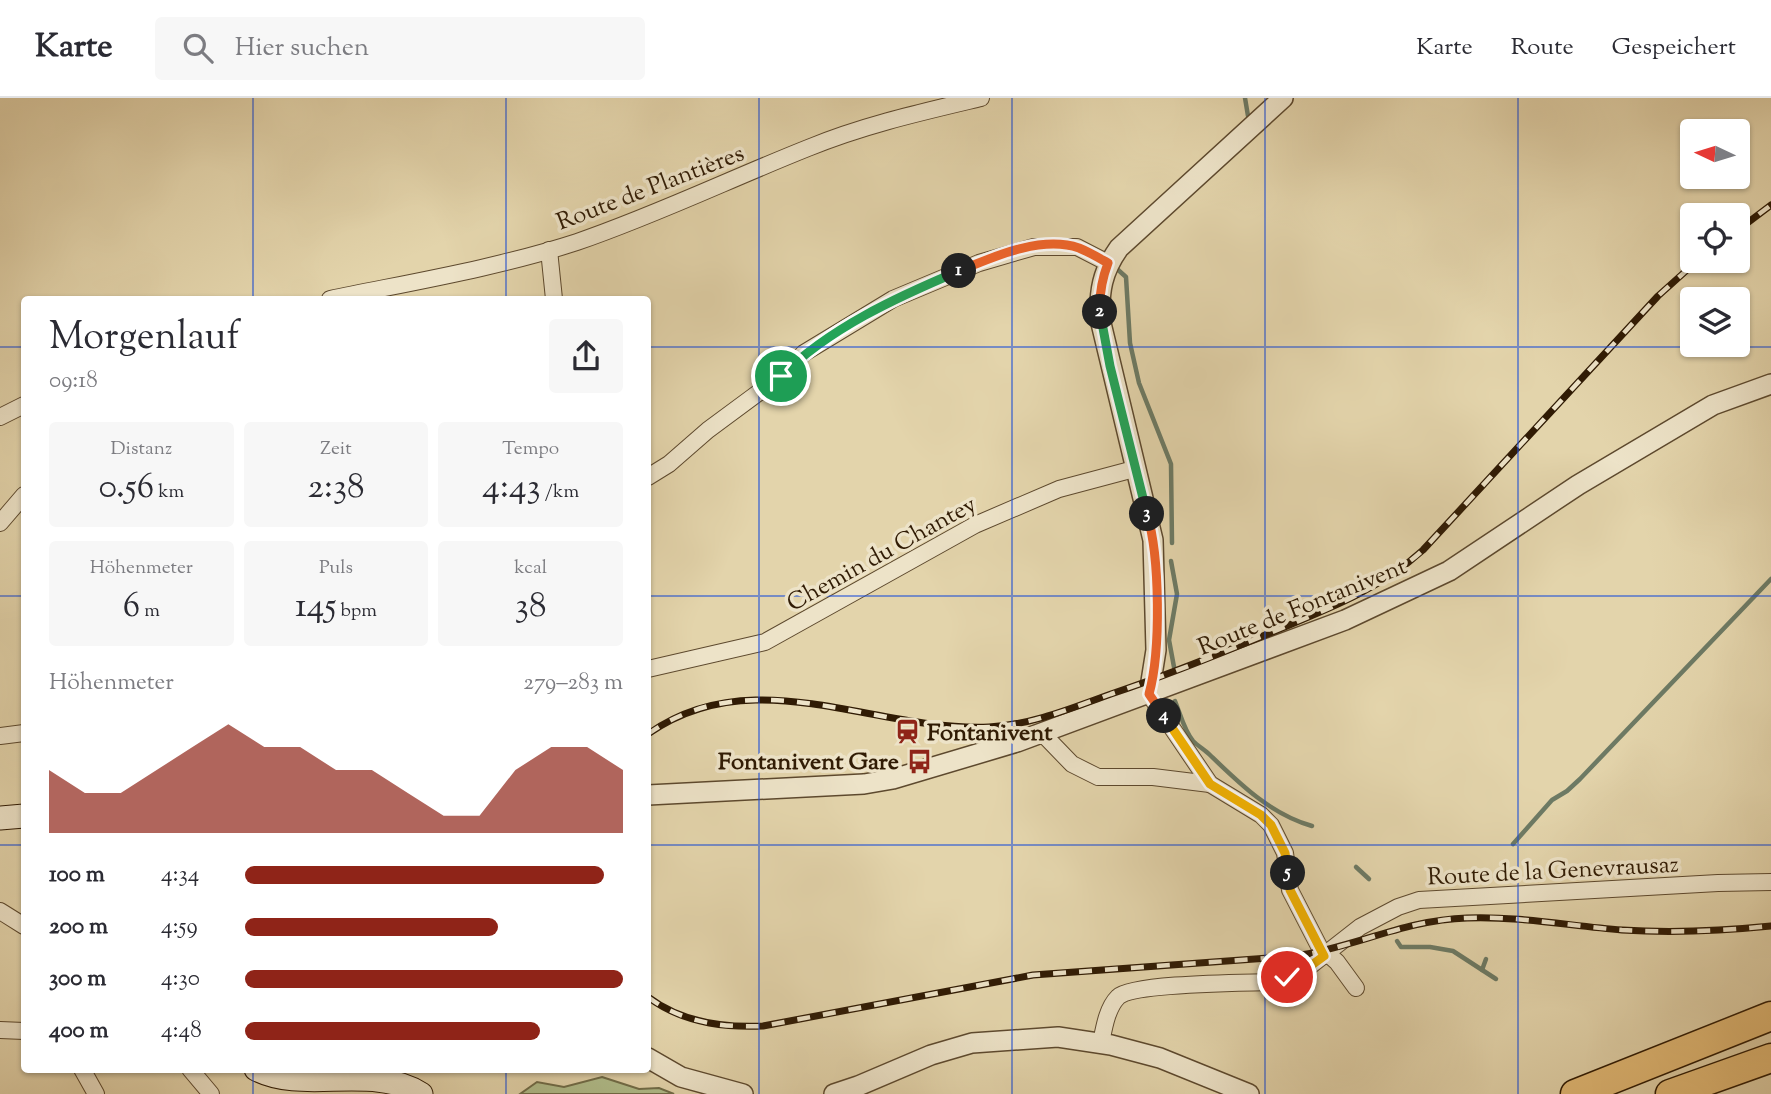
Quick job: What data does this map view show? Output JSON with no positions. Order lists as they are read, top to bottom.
{
  "streets": {
    "street": [
      "Route de Plantières",
      "Chemin du Chantey",
      "Route de Fontanivent",
      "Route de la Genevrausaz"
    ]
  },
  "places": {
    "station": ["Fontanivent"],
    "bus stop": ["Fontanivent Gare"]
  },
  "north": "left",
  "page": {
    "header": "Karte",
    "search": "Hier suchen",
    "nav": ["Karte", "Route", "Gespeichert"],
    "pins": [
      "1",
      "2",
      "3",
      "4",
      "5"
    ],
    "heading": ["Morgenlauf", "09:18"],
    "stats": [
      ["Distanz", "0.56 km"],
      ["Zeit", "2:38"],
      ["Tempo", "4:43 /km"],
      ["Höhenmeter", "6 m"],
      ["Puls", "145 bpm"],
      ["kcal", "38"]
    ],
    "chart": ["Höhenmeter", "279–283 m"],
    "list": [
      {
        "name": "100 m",
        "note": "4:34"
      },
      {
        "name": "200 m",
        "note": "4:59"
      },
      {
        "name": "300 m",
        "note": "4:30"
      },
      {
        "name": "400 m",
        "note": "4:48"
      }
    ]
  }
}
